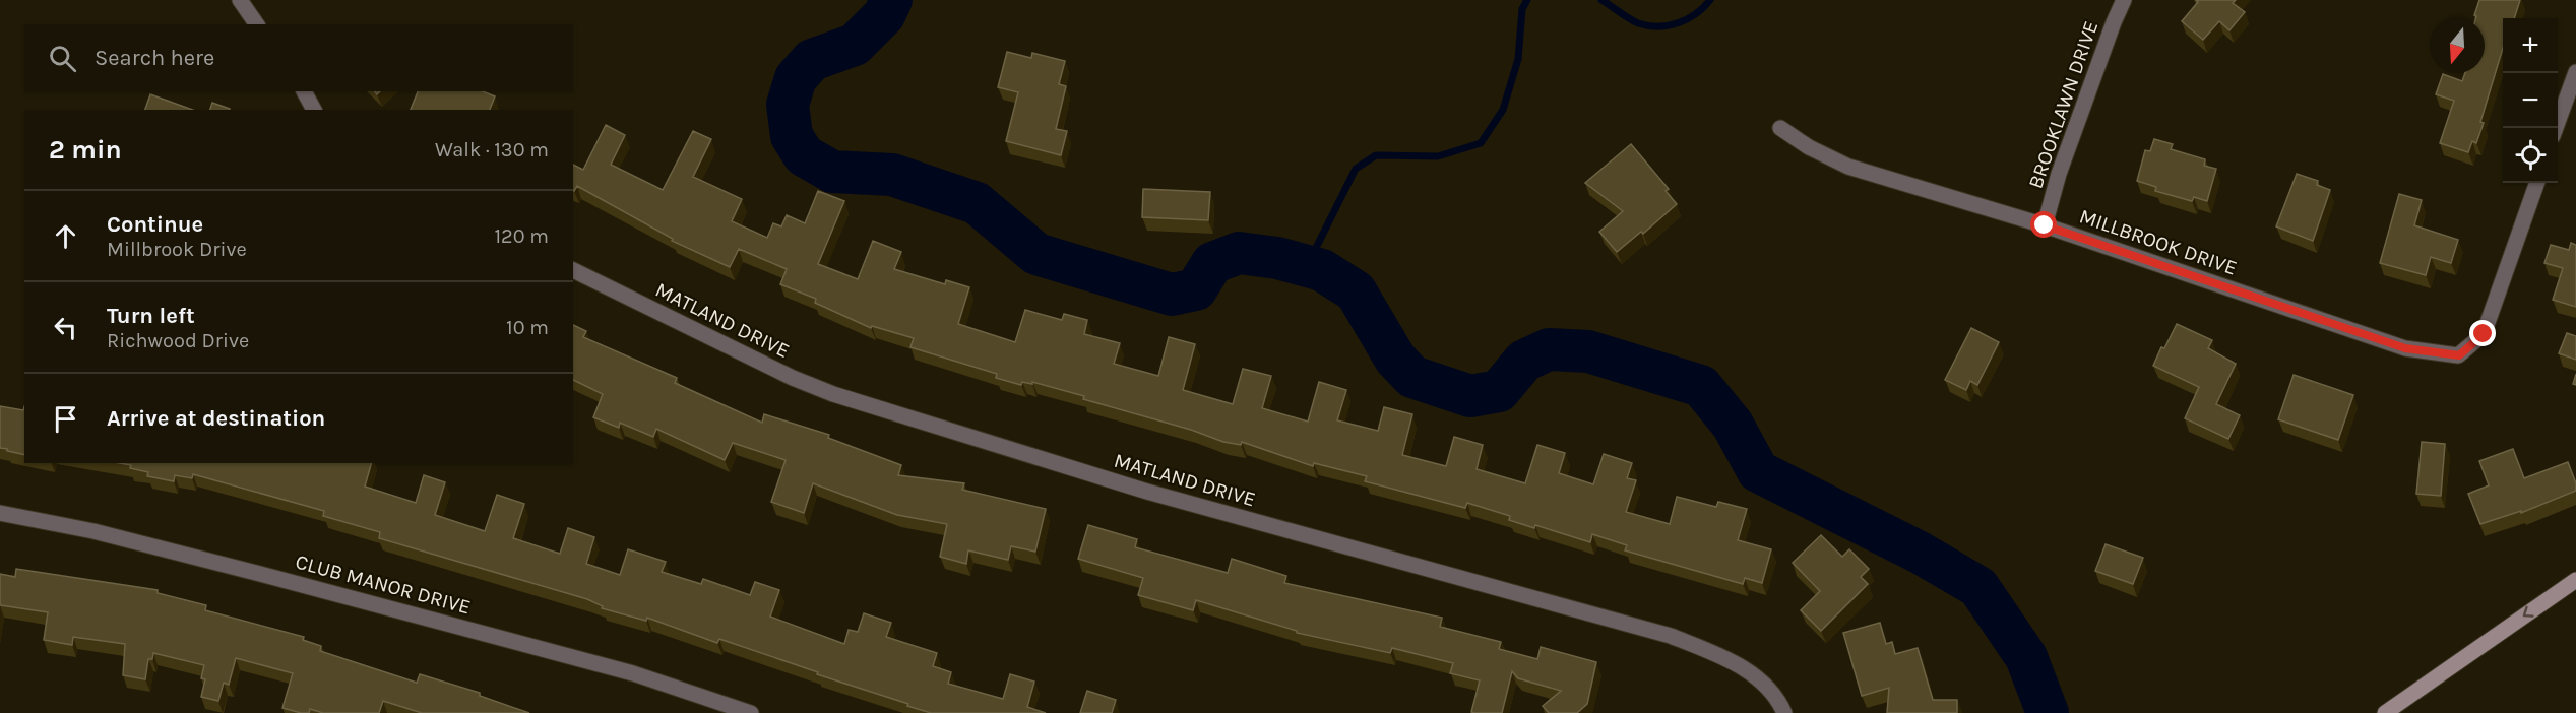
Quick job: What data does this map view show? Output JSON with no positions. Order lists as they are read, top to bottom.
{
  "streets": {
    "street": [
      "BROOKLAWN DRIVE",
      "MILLBROOK DRIVE",
      "MATLAND DRIVE",
      "CLUB MANOR DRIVE"
    ]
  },
  "crossings": [
    ["BROOKLAWN DRIVE", "MILLBROOK DRIVE"]
  ],
  "north": "bottom",
  "page": {
    "map_buttons": ["+", "−"],
    "search": "Search here",
    "heading": ["2 min", "Walk · 130 m"],
    "list": [
      ["Continue", "Millbrook Drive", "120 m"],
      ["Turn left", "Richwood Drive", "10 m"],
      "Arrive at destination"
    ]
  }
}
